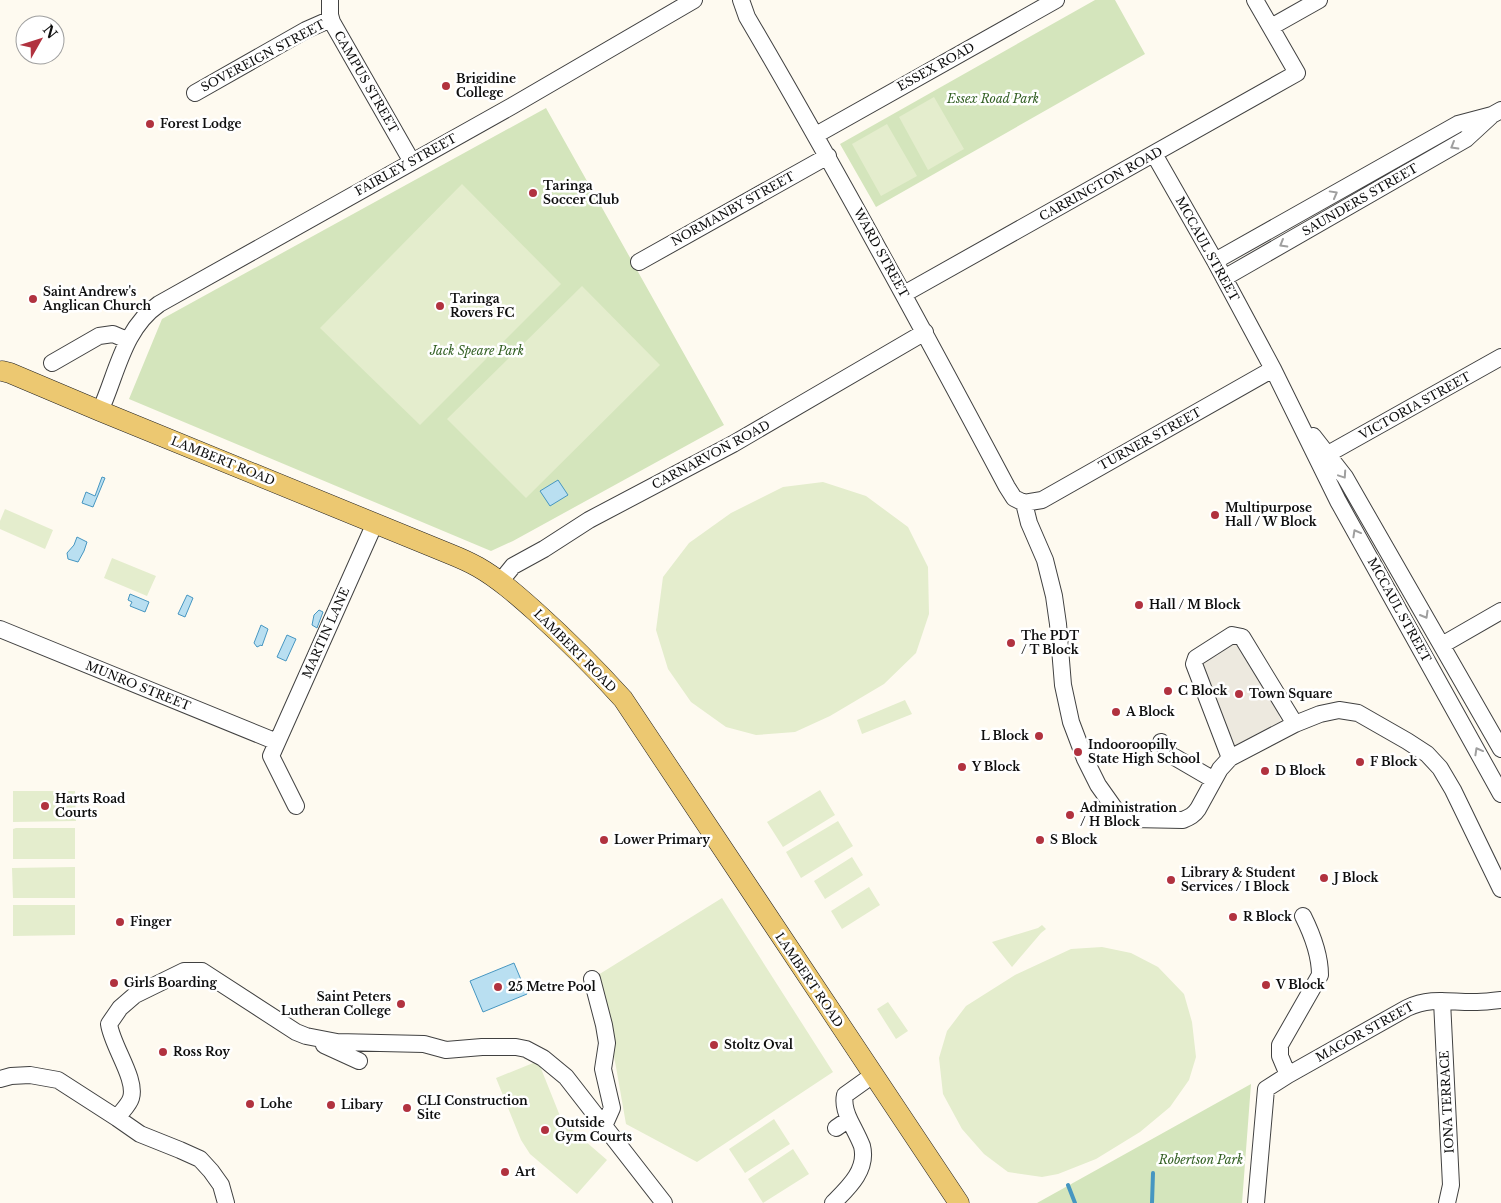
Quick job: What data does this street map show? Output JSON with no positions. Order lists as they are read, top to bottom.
{
  "streets": {
    "main road": ["LAMBERT ROAD"],
    "street": [
      "SOVEREIGN STREET",
      "ESSEX ROAD",
      "CAMPUS STREET",
      "FAIRLEY STREET",
      "CARRINGTON ROAD",
      "SAUNDERS STREET",
      "NORMANBY STREET",
      "MCCAUL STREET",
      "WARD STREET",
      "VICTORIA STREET",
      "TURNER STREET",
      "CARNARVON ROAD",
      "MARTIN LANE",
      "MUNRO STREET",
      "MAGOR STREET",
      "IONA TERRACE"
    ]
  },
  "crossings": [
    ["SOVEREIGN STREET", "CAMPUS STREET"],
    ["ESSEX ROAD", "WARD STREET"],
    ["CAMPUS STREET", "FAIRLEY STREET"],
    ["FAIRLEY STREET", "LAMBERT ROAD"],
    ["CARRINGTON ROAD", "MCCAUL STREET"],
    ["CARRINGTON ROAD", "WARD STREET"],
    ["SAUNDERS STREET", "MCCAUL STREET"],
    ["NORMANBY STREET", "WARD STREET"],
    ["MCCAUL STREET", "VICTORIA STREET"],
    ["MCCAUL STREET", "TURNER STREET"],
    ["WARD STREET", "TURNER STREET"],
    ["WARD STREET", "CARNARVON ROAD"],
    ["CARNARVON ROAD", "LAMBERT ROAD"],
    ["LAMBERT ROAD", "MARTIN LANE"],
    ["MARTIN LANE", "MUNRO STREET"],
    ["MAGOR STREET", "IONA TERRACE"]
  ],
  "parks": ["Essex Road Park", "Jack Speare Park", "Robertson Park"],
  "places": [
    "Brigidine College",
    "Forest Lodge",
    "Taringa Soccer Club",
    "Saint Andrew's Anglican Church",
    "Taringa Rovers FC",
    "Multipurpose Hall / W Block",
    "Hall / M Block",
    "The PDT / T Block",
    "C Block",
    "Town Square",
    "A Block",
    "L Block",
    "Indooroopilly State High School",
    "F Block",
    "Y Block",
    "D Block",
    "Harts Road Courts",
    "Administration / H Block",
    "Lower Primary",
    "S Block",
    "J Block",
    "Library & Student Services / I Block",
    "R Block",
    "Finger",
    "Girls Boarding",
    "V Block",
    "25 Metre Pool",
    "Saint Peters Lutheran College",
    "Stoltz Oval",
    "Ross Roy",
    "Lohe",
    "Libary",
    "CLI Construction Site",
    "Outside Gym Courts",
    "Art"
  ],
  "north": "top right"
}
